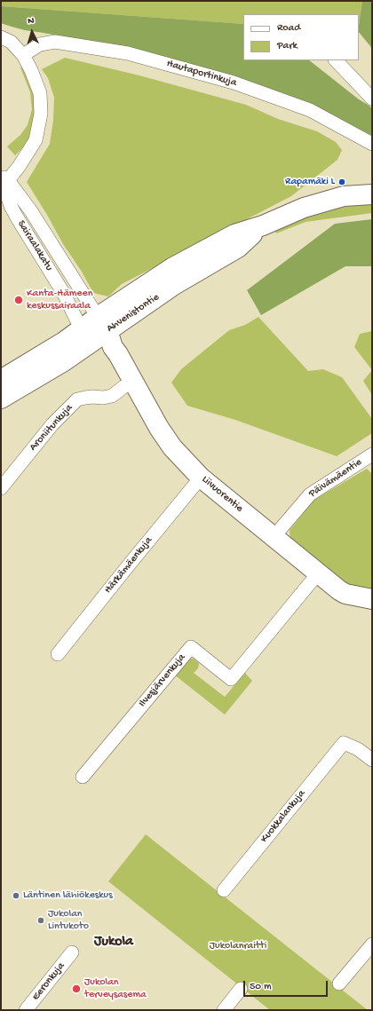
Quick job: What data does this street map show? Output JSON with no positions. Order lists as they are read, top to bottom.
{
  "streets": {
    "main road": ["Ahvenistontie", "Liivuorentie"],
    "street": [
      "Hautaportinkuja",
      "Sairaalakatu",
      "Aroniitunkuja",
      "Päivämäentie",
      "Härkämäenkuja",
      "Ilvesjärvenkuja",
      "Kuokkalankuja",
      "Eeronkuja"
    ]
  },
  "crossings": [
    ["Sairaalakatu", "Ahvenistontie"],
    ["Sairaalakatu", "Liivuorentie"],
    ["Ahvenistontie", "Liivuorentie"],
    ["Aroniitunkuja", "Liivuorentie"],
    ["Päivämäentie", "Liivuorentie"],
    ["Liivuorentie", "Härkämäenkuja"],
    ["Liivuorentie", "Ilvesjärvenkuja"]
  ],
  "districts": ["Jukola"],
  "parks": ["Jukolanraitti"],
  "places": [
    "Rapamäki L",
    "Kanta-Hämeen keskussairaala",
    "Läntinen lähiökeskus",
    "Jukolan Lintukoto",
    "Jukolan terveysasema"
  ],
  "legend": ["Road", "Park"],
  "scale_bar": "50 m",
  "north": "top"
}
